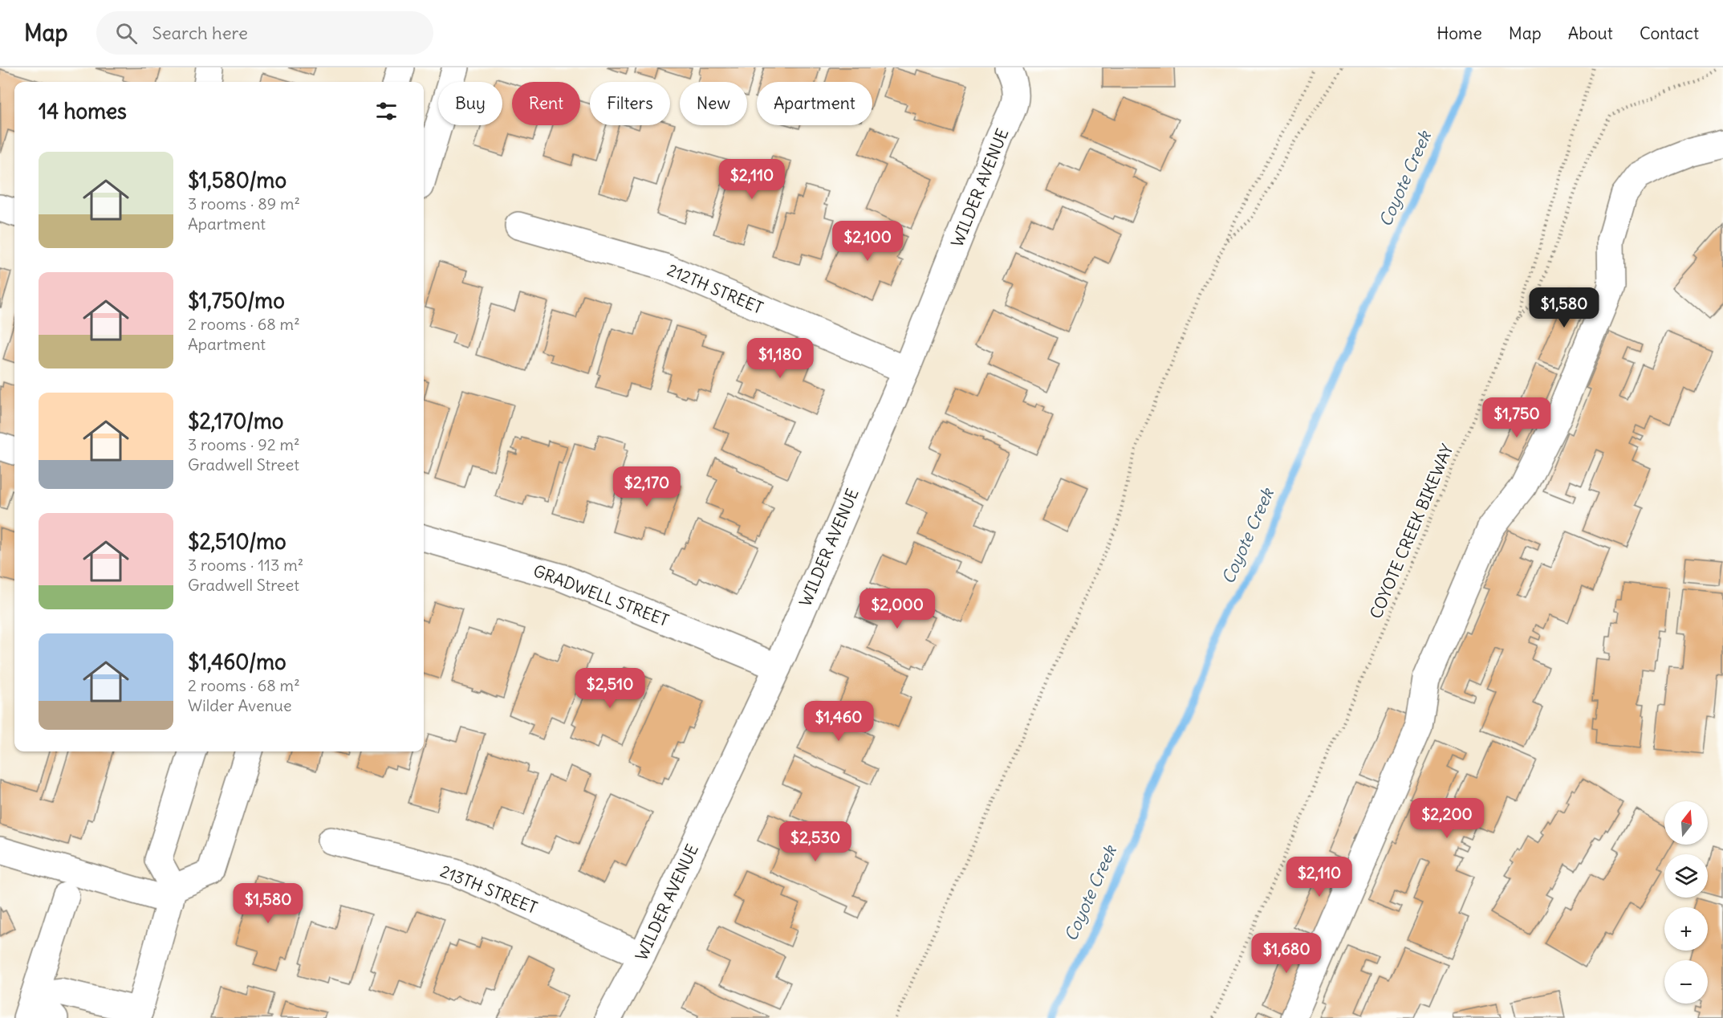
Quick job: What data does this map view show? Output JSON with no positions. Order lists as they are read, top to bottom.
{
  "streets": {
    "street": [
      "WILDER AVENUE",
      "212TH STREET",
      "GRADWELL STREET",
      "213TH STREET"
    ],
    "path": ["COYOTE CREEK BIKEWAY"]
  },
  "crossings": [
    ["WILDER AVENUE", "212TH STREET"],
    ["WILDER AVENUE", "GRADWELL STREET"],
    ["WILDER AVENUE", "213TH STREET"]
  ],
  "water": ["Coyote Creek"],
  "north": "top",
  "page": {
    "header": "Map",
    "search": "Search here",
    "nav": [
      "Home",
      "Map",
      "About",
      "Contact"
    ],
    "chip": [
      "Buy",
      "Rent",
      "Filters",
      "New",
      "Apartment"
    ],
    "heading": "14 homes",
    "list": [
      {
        "name": "$1,580/mo",
        "note": "3 rooms · 89 m² · Apartment"
      },
      {
        "name": "$1,750/mo",
        "note": "2 rooms · 68 m² · Apartment"
      },
      {
        "name": "$2,170/mo",
        "note": "3 rooms · 92 m² · Gradwell Street"
      },
      {
        "name": "$2,510/mo",
        "note": "3 rooms · 113 m² · Gradwell Street"
      },
      {
        "name": "$1,460/mo",
        "note": "2 rooms · 68 m² · Wilder Avenue"
      }
    ],
    "price": [
      "$2,110",
      "$2,100",
      "$1,580",
      "$1,180",
      "$1,750",
      "$2,170",
      "$2,000",
      "$2,510",
      "$1,460",
      "$2,200",
      "$2,530",
      "$2,110",
      "$1,580",
      "$1,680"
    ],
    "map_buttons": ["+", "−"]
  }
}
